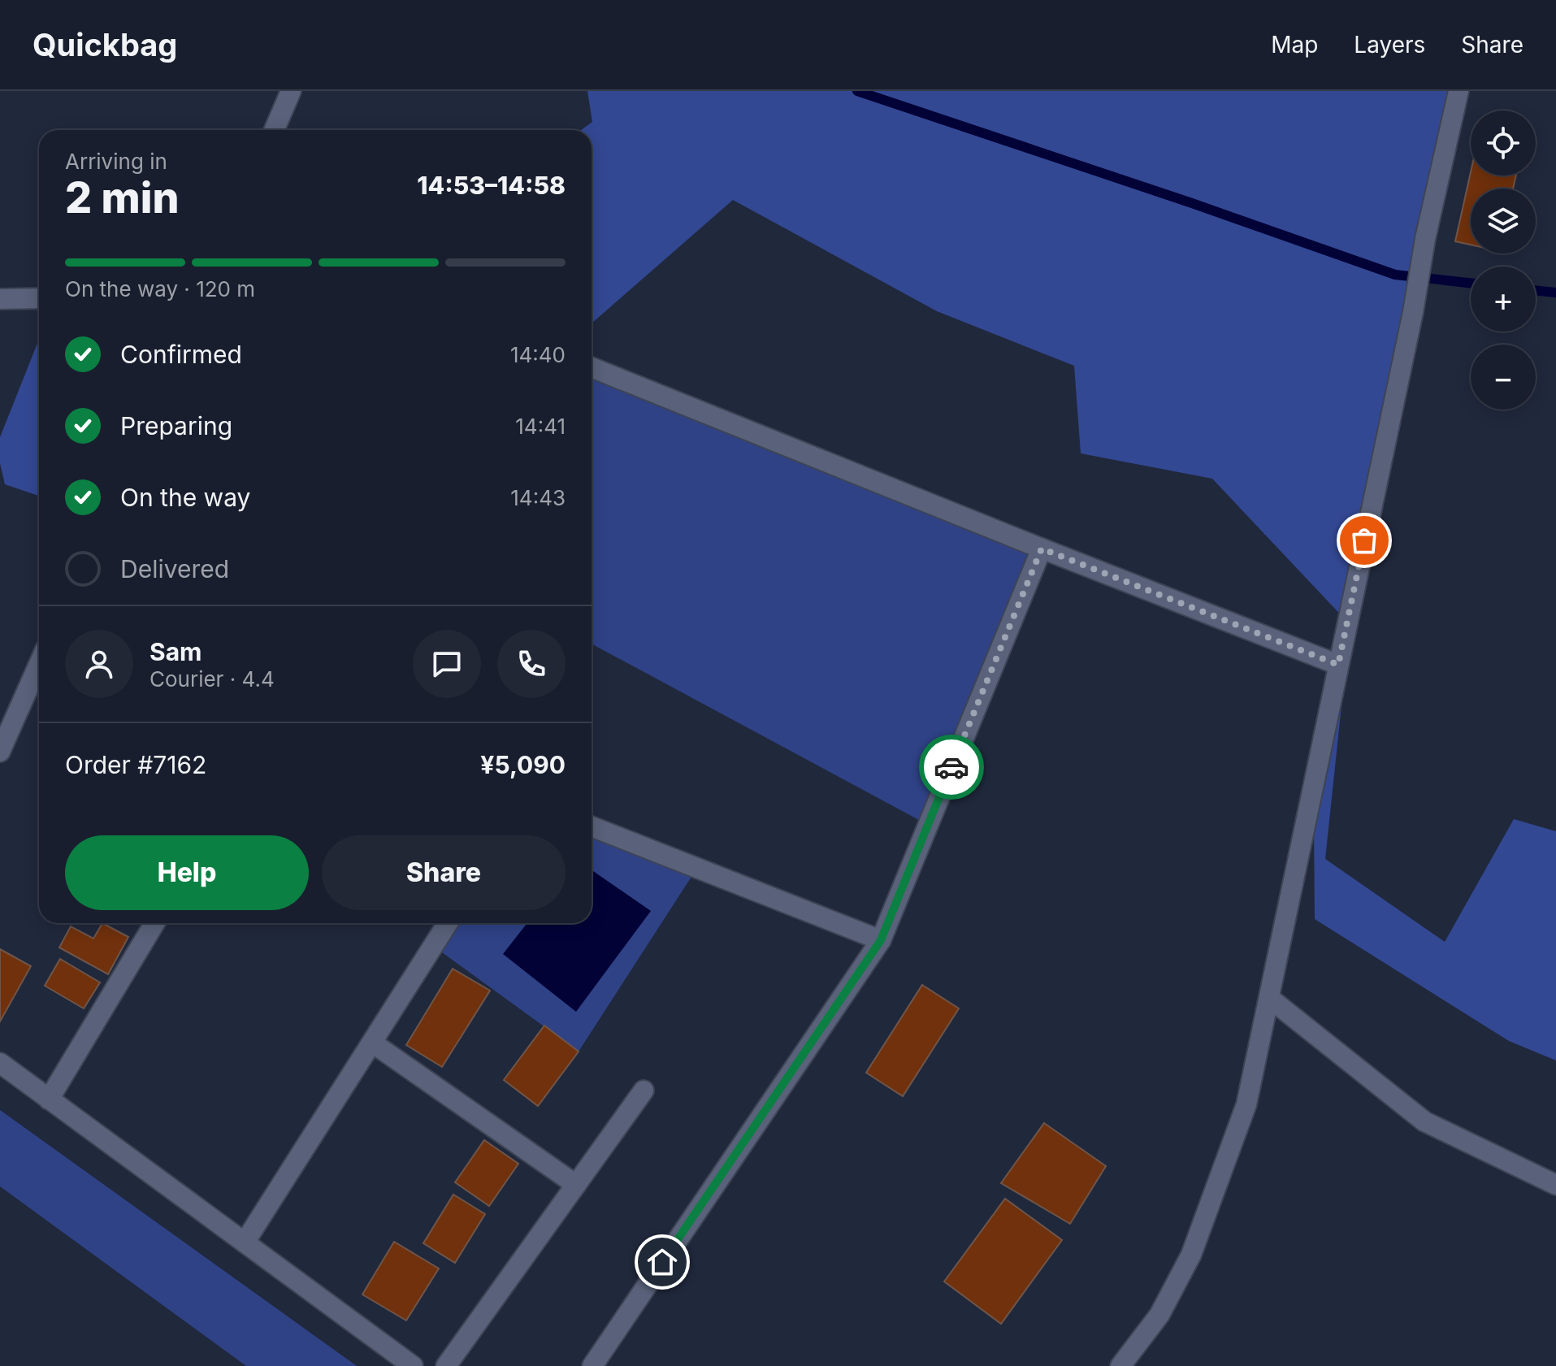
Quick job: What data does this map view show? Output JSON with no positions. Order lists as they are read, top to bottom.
{
  "page": {
    "header": "Quickbag",
    "nav": ["Map", "Layers", "Share"],
    "map_buttons": ["+", "−"],
    "heading": ["2 min", "Arriving in", "14:53–14:58"],
    "panel": [
      "Sam",
      "Courier · 4.4",
      "Order #7162",
      "¥5,090"
    ],
    "bar": "On the way · 120 m",
    "list": [
      ["Confirmed", "14:40"],
      ["Preparing", "14:41"],
      ["On the way", "14:43"],
      "Delivered"
    ],
    "buttons": ["Help", "Share"]
  }
}
